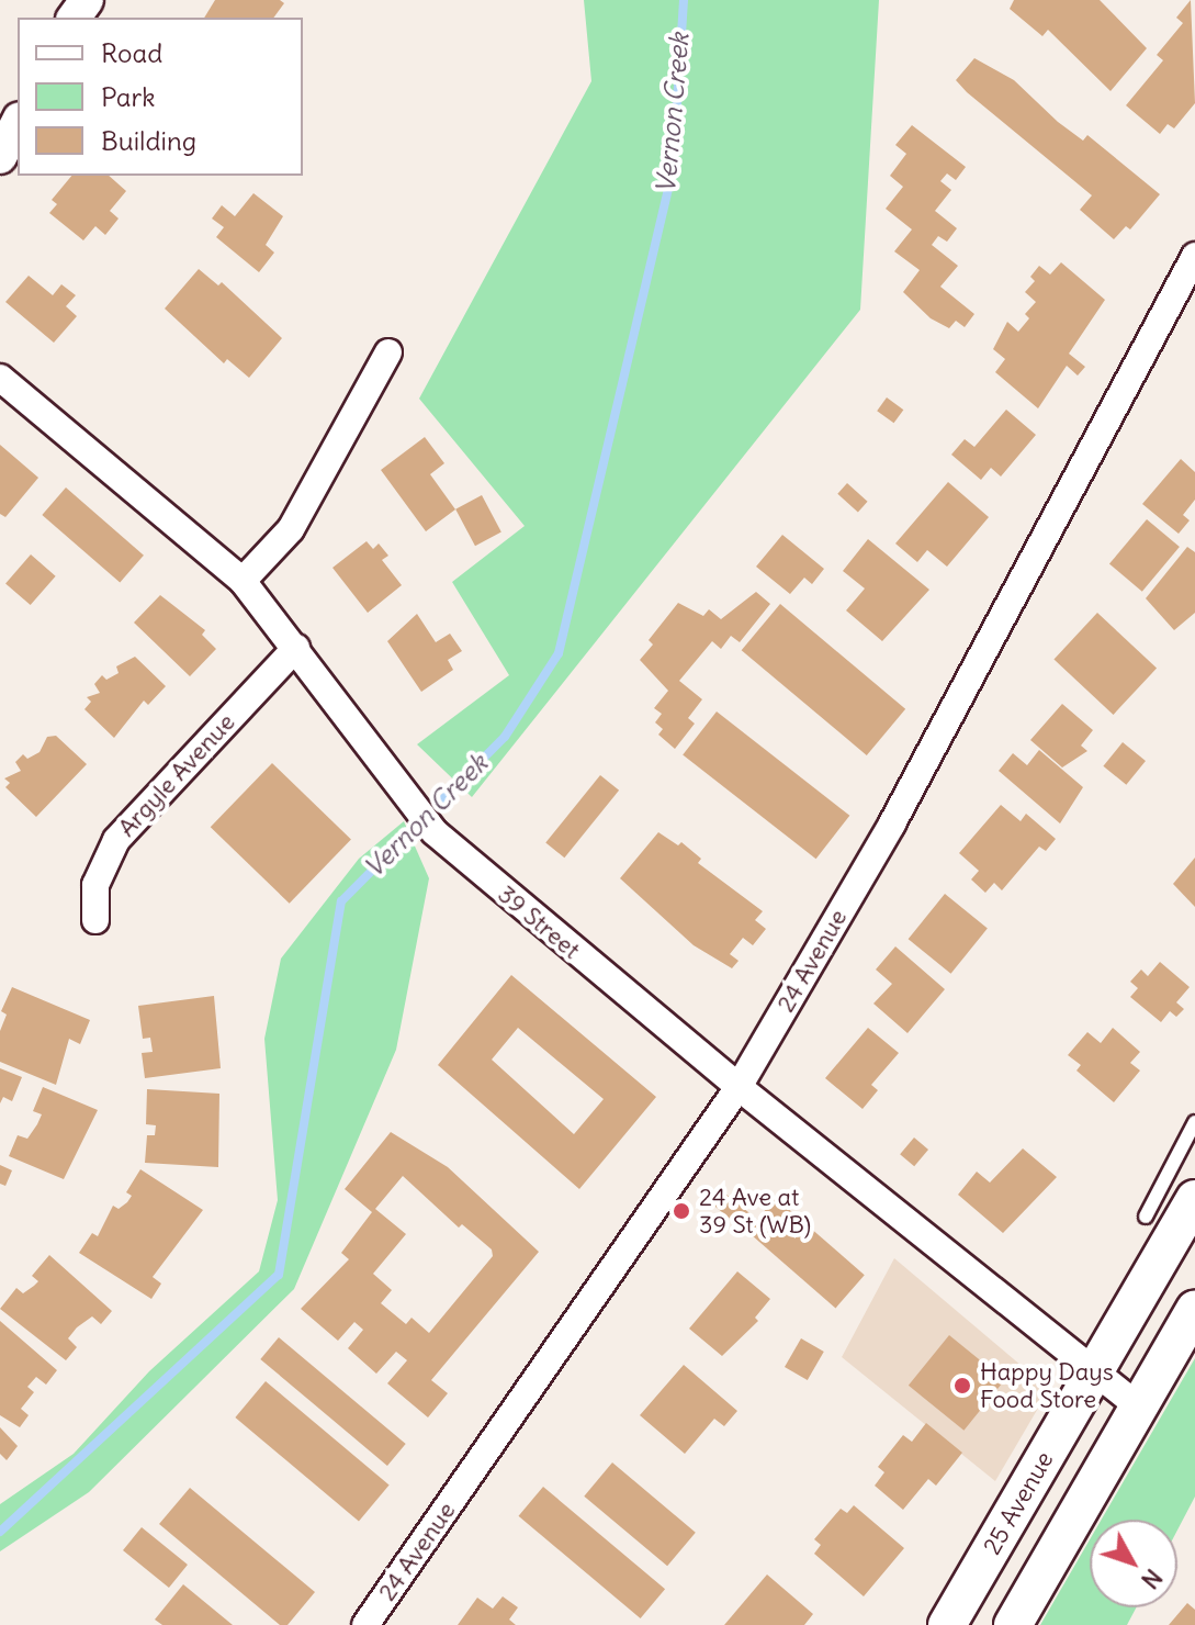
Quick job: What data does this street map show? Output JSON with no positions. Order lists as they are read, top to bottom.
{
  "streets": {
    "main road": ["25 Avenue"],
    "street": ["Argyle Avenue", "39 Street", "24 Avenue"]
  },
  "crossings": [
    ["Argyle Avenue", "39 Street"],
    ["39 Street", "24 Avenue"],
    ["39 Street", "25 Avenue"]
  ],
  "water": ["Vernon Creek"],
  "places": ["24 Ave at 39 St (WB)", "Happy Days Food Store"],
  "legend": ["Road", "Park", "Building"],
  "north": "bottom right"
}
